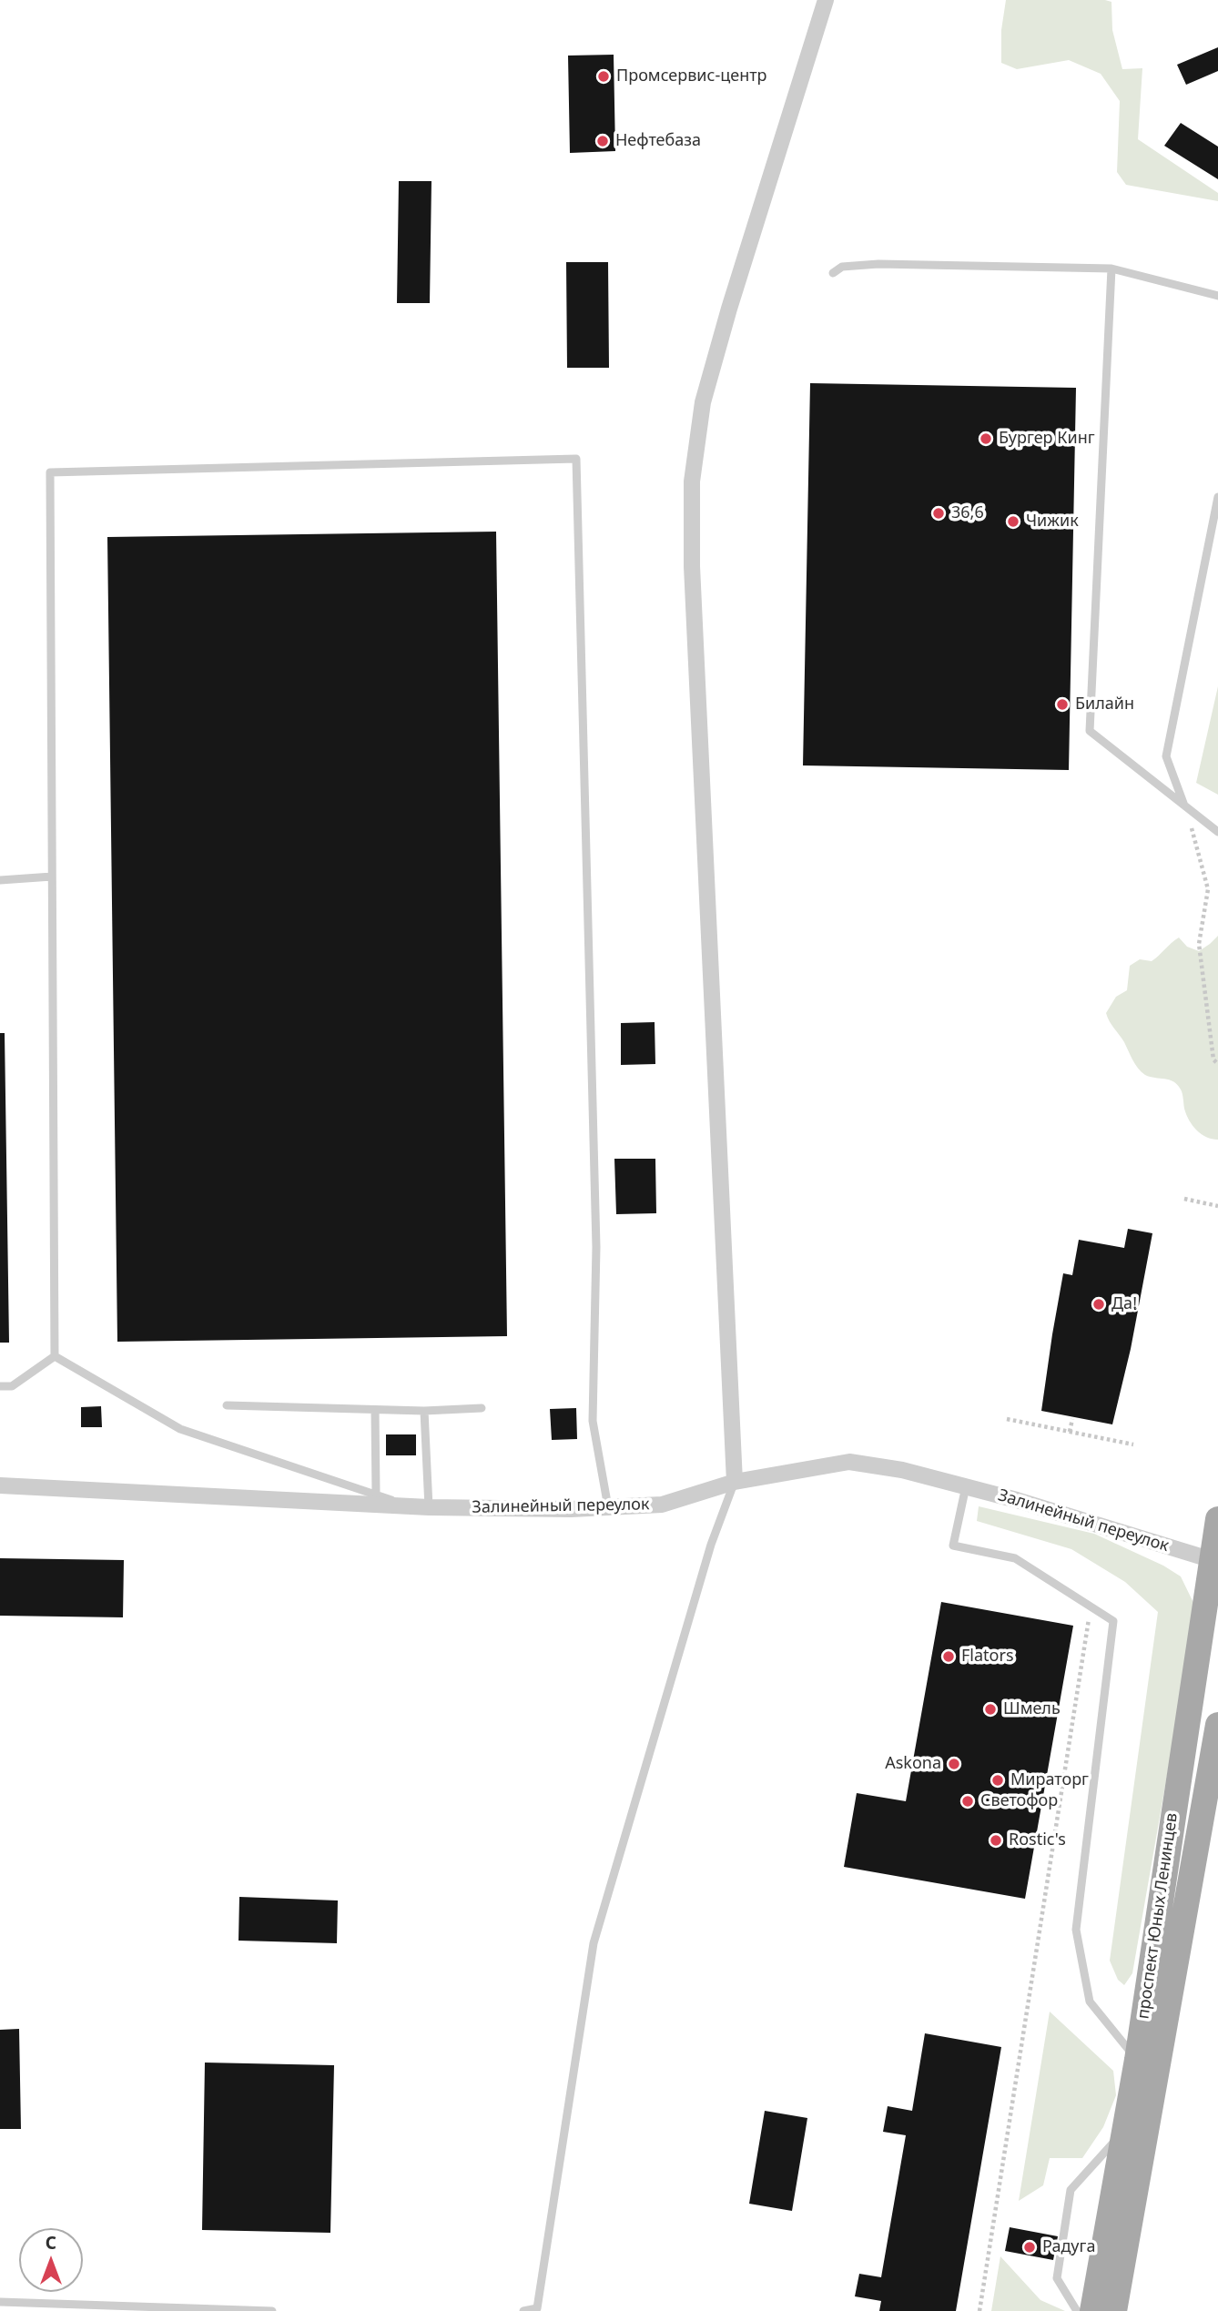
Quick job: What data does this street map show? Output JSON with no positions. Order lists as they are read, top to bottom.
{
  "streets": {
    "main road": ["проспект Юных Ленинцев"],
    "street": ["Залинейный переулок"]
  },
  "crossings": [
    ["Залинейный переулок", "проспект Юных Ленинцев"]
  ],
  "places": [
    "Промсервис-центр",
    "Нефтебаза",
    "Бургер Кинг",
    "36,6",
    "Чижик",
    "Билайн",
    "Да!",
    "Flators",
    "Шмель",
    "Askona",
    "Мираторг",
    "Светофор",
    "Rostic's",
    "Радуга"
  ],
  "north": "top"
}
